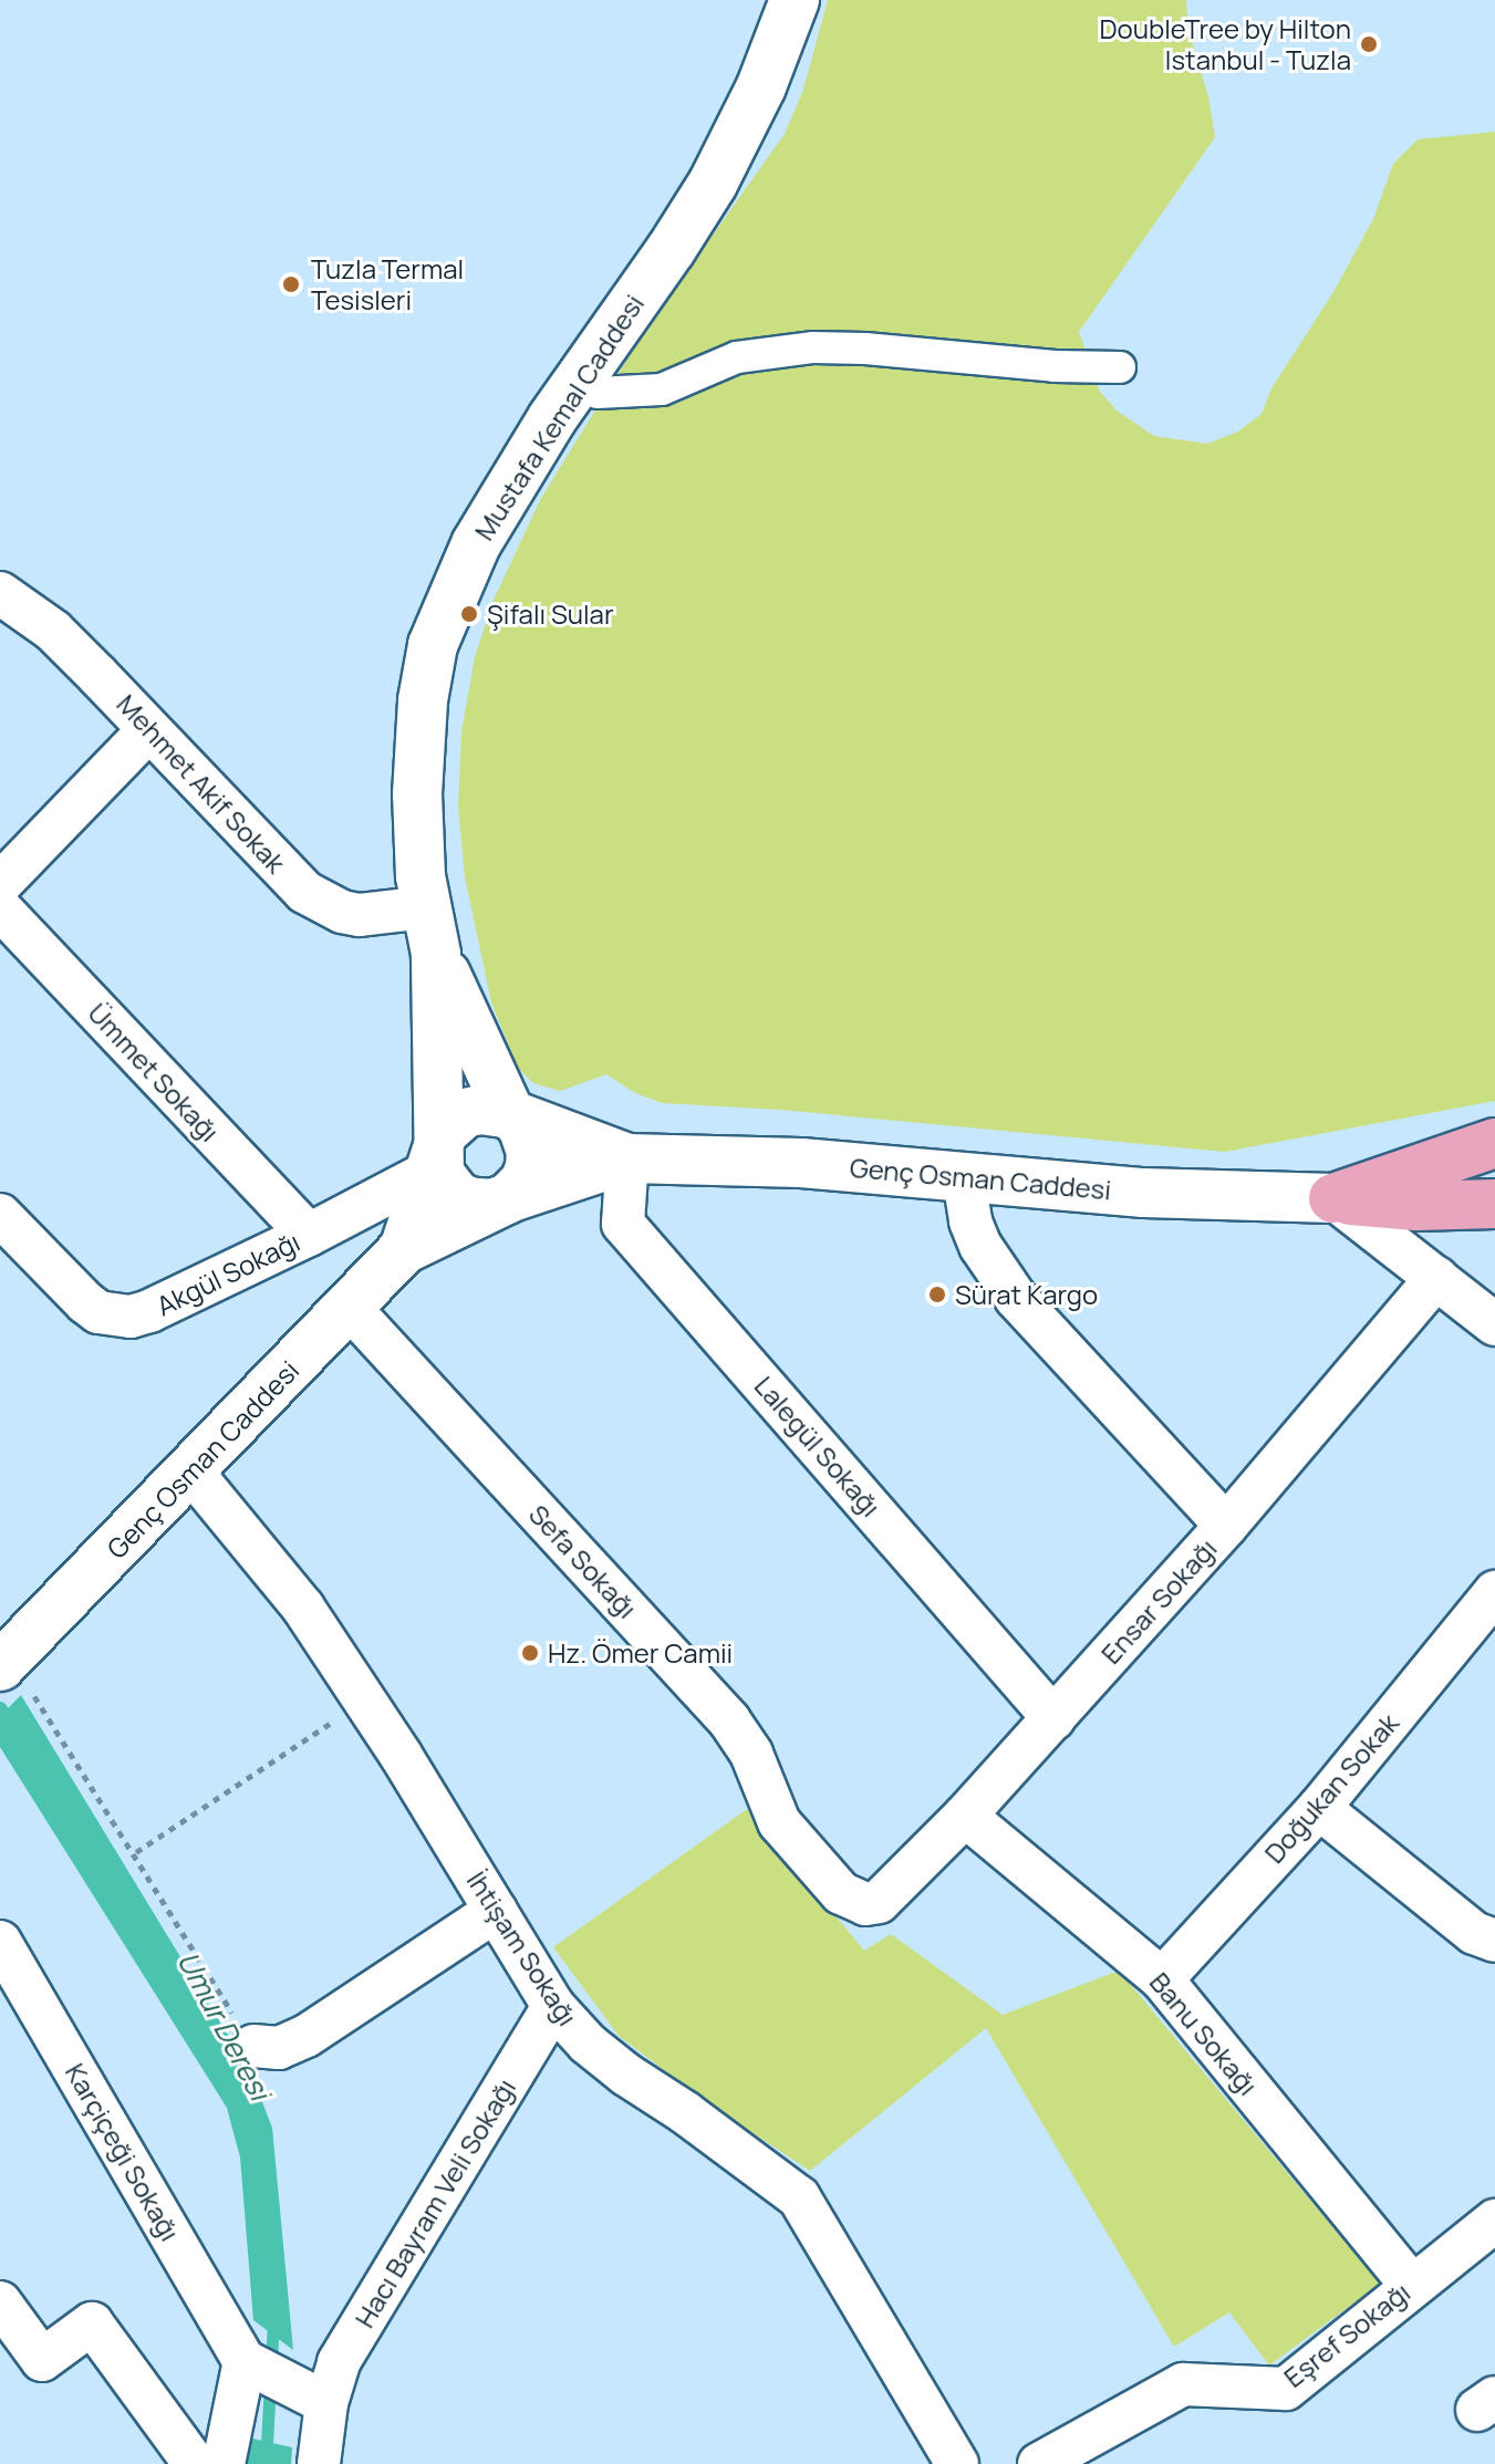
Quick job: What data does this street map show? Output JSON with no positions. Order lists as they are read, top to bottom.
{
  "streets": {
    "street": [
      "Mustafa Kemal Caddesi",
      "Mehmet Akif Sokak",
      "Ümmet Sokağı",
      "Genç Osman Caddesi",
      "Akgül Sokağı",
      "Lalegül Sokağı",
      "Sefa Sokağı",
      "Ensar Sokağı",
      "Doğukan Sokak",
      "İhtişam Sokağı",
      "Banu Sokağı",
      "Karçiçeği Sokağı",
      "Hacı Bayram Veli Sokağı",
      "Eşref Sokağı"
    ]
  },
  "crossings": [
    ["Mustafa Kemal Caddesi", "Mehmet Akif Sokak"],
    ["Mustafa Kemal Caddesi", "Genç Osman Caddesi"],
    ["Mustafa Kemal Caddesi", "Akgül Sokağı"],
    ["Ümmet Sokağı", "Akgül Sokağı"],
    ["Genç Osman Caddesi", "Akgül Sokağı"],
    ["Genç Osman Caddesi", "Lalegül Sokağı"],
    ["Genç Osman Caddesi", "Sefa Sokağı"],
    ["Genç Osman Caddesi", "İhtişam Sokağı"],
    ["Lalegül Sokağı", "Ensar Sokağı"],
    ["Sefa Sokağı", "Ensar Sokağı"],
    ["Ensar Sokağı", "Banu Sokağı"],
    ["Doğukan Sokak", "Banu Sokağı"],
    ["İhtişam Sokağı", "Hacı Bayram Veli Sokağı"],
    ["Banu Sokağı", "Eşref Sokağı"]
  ],
  "water": ["Umur Deresi"],
  "places": [
    "DoubleTree by Hilton Istanbul - Tuzla",
    "Tuzla Termal Tesisleri",
    "Şifalı Sular",
    "Sürat Kargo",
    "Hz. Ömer Camii"
  ]
}
